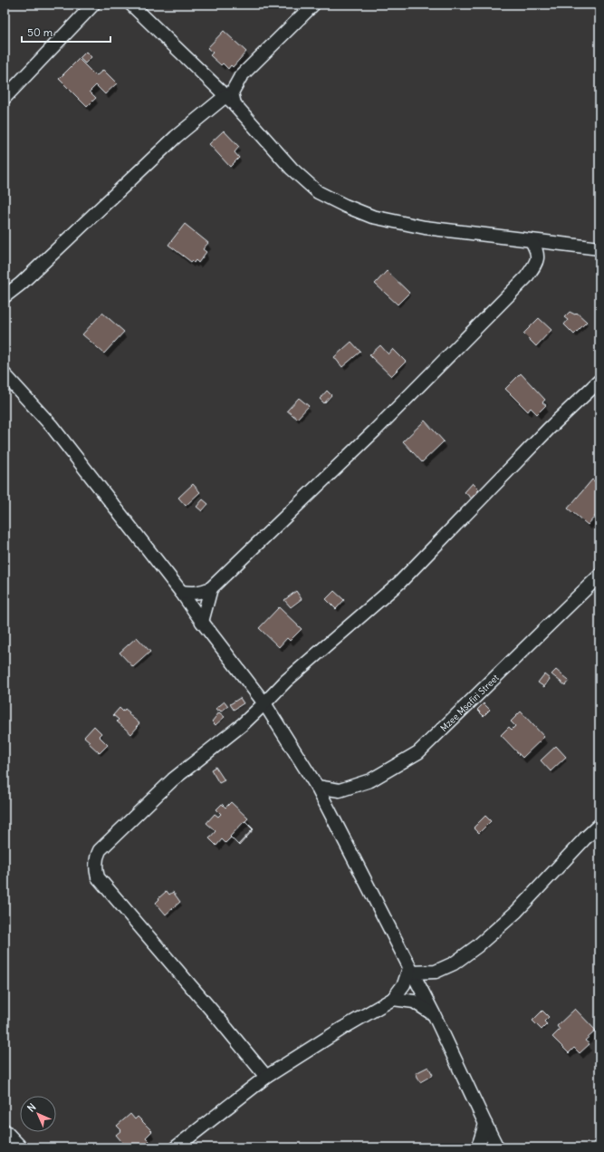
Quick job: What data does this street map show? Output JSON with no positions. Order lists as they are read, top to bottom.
{
  "streets": {
    "street": ["Mzee Msafiri Street"]
  },
  "scale_bar": "50 m",
  "north": "top left"
}
